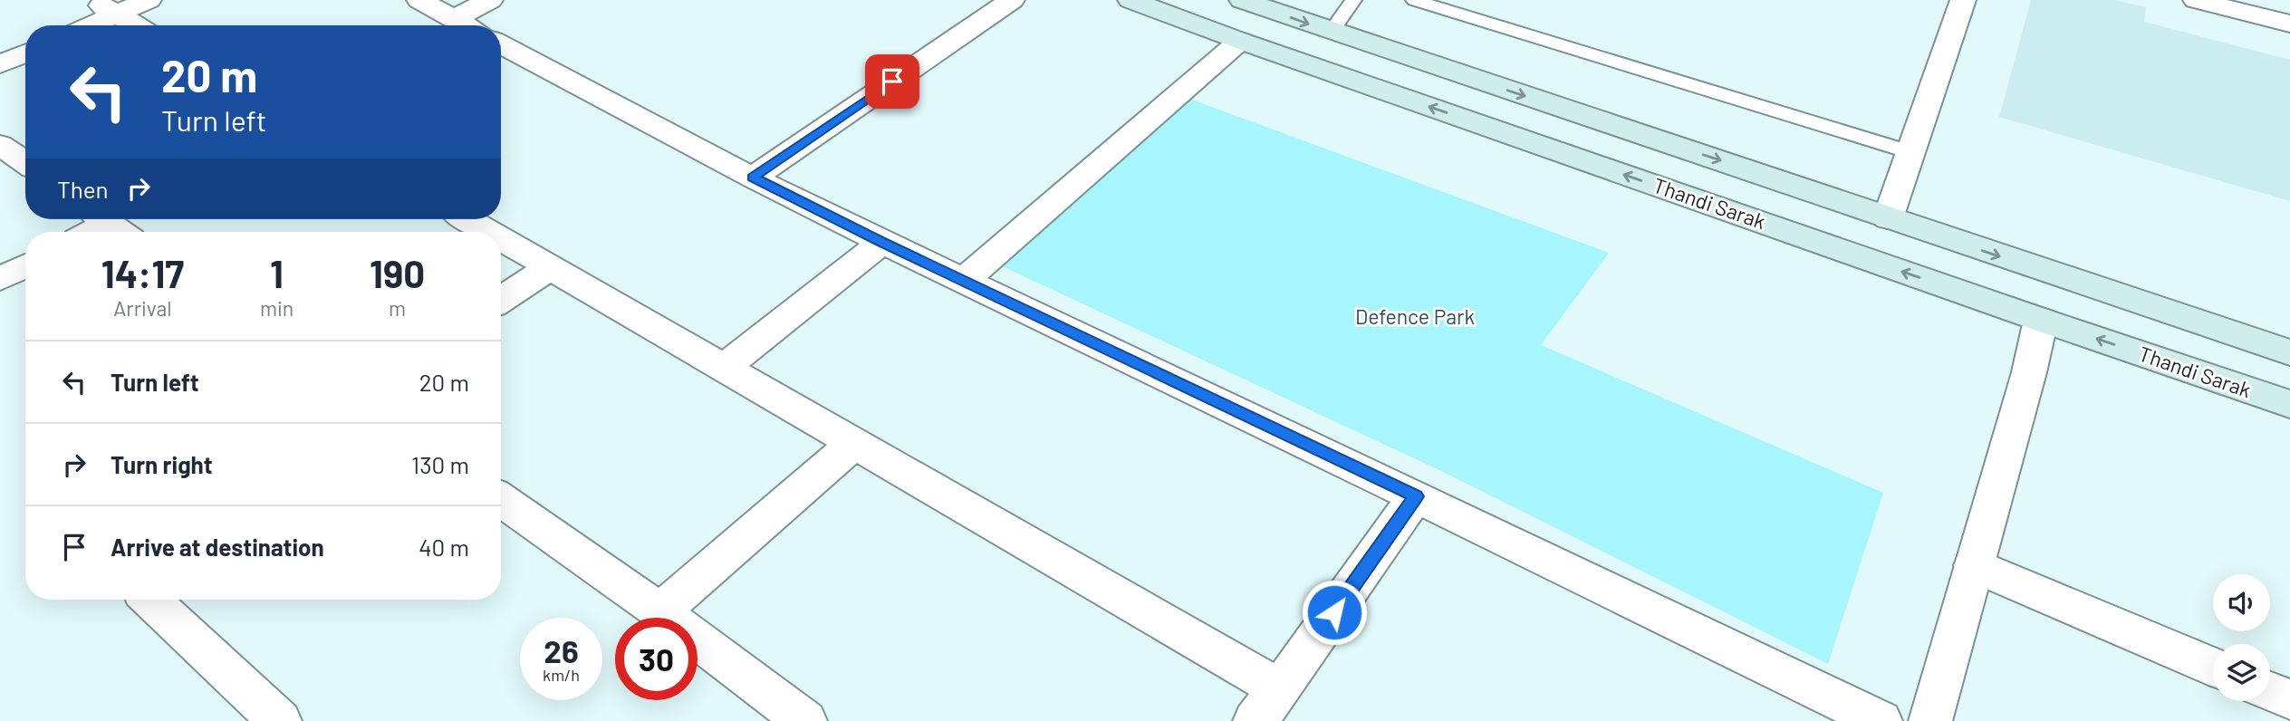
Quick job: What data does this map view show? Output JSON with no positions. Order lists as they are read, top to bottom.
{
  "streets": {
    "main road": ["Thandi Sarak"]
  },
  "parks": ["Defence Park"],
  "page": {
    "turn": ["20 m", "Turn left"],
    "then": "Then",
    "eta": [
      "14:17",
      "Arrival",
      "1",
      "min",
      "190",
      "m"
    ],
    "list": [
      {
        "name": "Turn left",
        "value": "20 m"
      },
      {
        "name": "Turn right",
        "value": "130 m"
      },
      {
        "name": "Arrive at destination",
        "value": "40 m"
      }
    ],
    "speed": "26 km/h",
    "limit": "30"
  }
}
